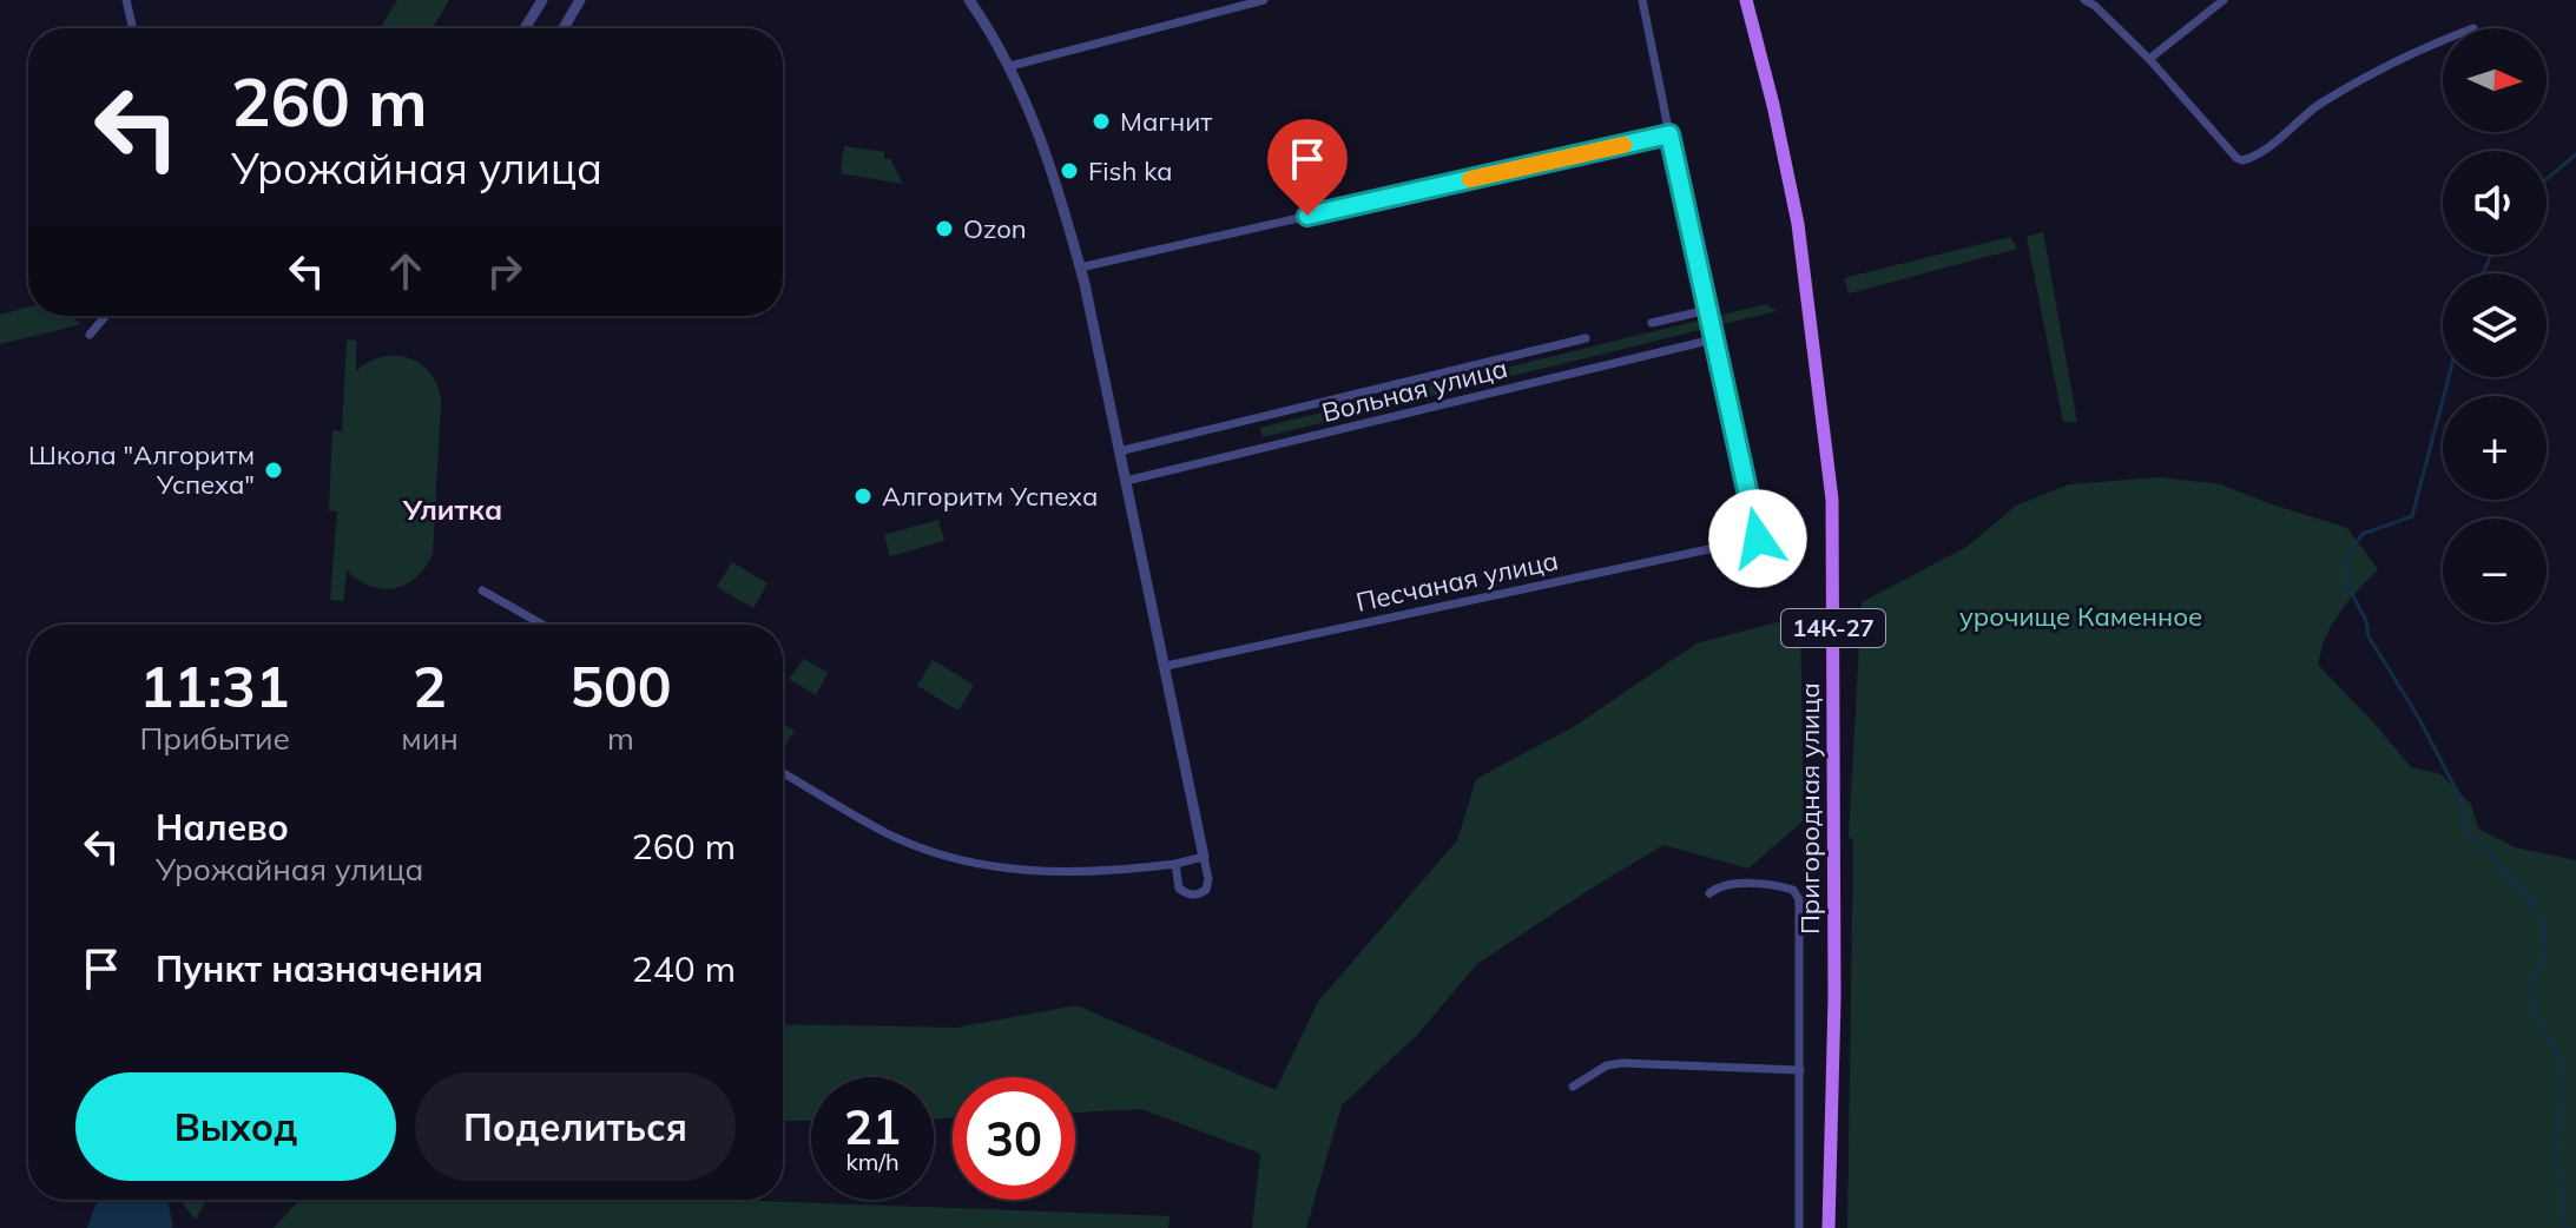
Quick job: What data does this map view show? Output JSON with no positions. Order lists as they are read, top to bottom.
{
  "streets": {
    "main road": ["14К-27", "Пригородная улица"],
    "street": ["Вольная улица", "Песчаная улица"]
  },
  "districts": ["Улитка"],
  "parks": ["урочище Каменное"],
  "places": [
    "Магнит",
    "Fish ka",
    "Ozon",
    "Школа \"Алгоритм Успеха\"",
    "Алгоритм Успеха"
  ],
  "north": "right",
  "page": {
    "map_buttons": ["+", "−"],
    "turn": ["260 m", "Урожайная улица"],
    "eta": [
      "11:31",
      "Прибытие",
      "2",
      "мин",
      "500",
      "m"
    ],
    "list": [
      {
        "name": "Налево",
        "note": "Урожайная улица",
        "value": "260 m"
      },
      {
        "name": "Пункт назначения",
        "value": "240 m"
      }
    ],
    "buttons": ["Выход", "Поделиться"],
    "speed": "21 km/h",
    "limit": "30"
  }
}
